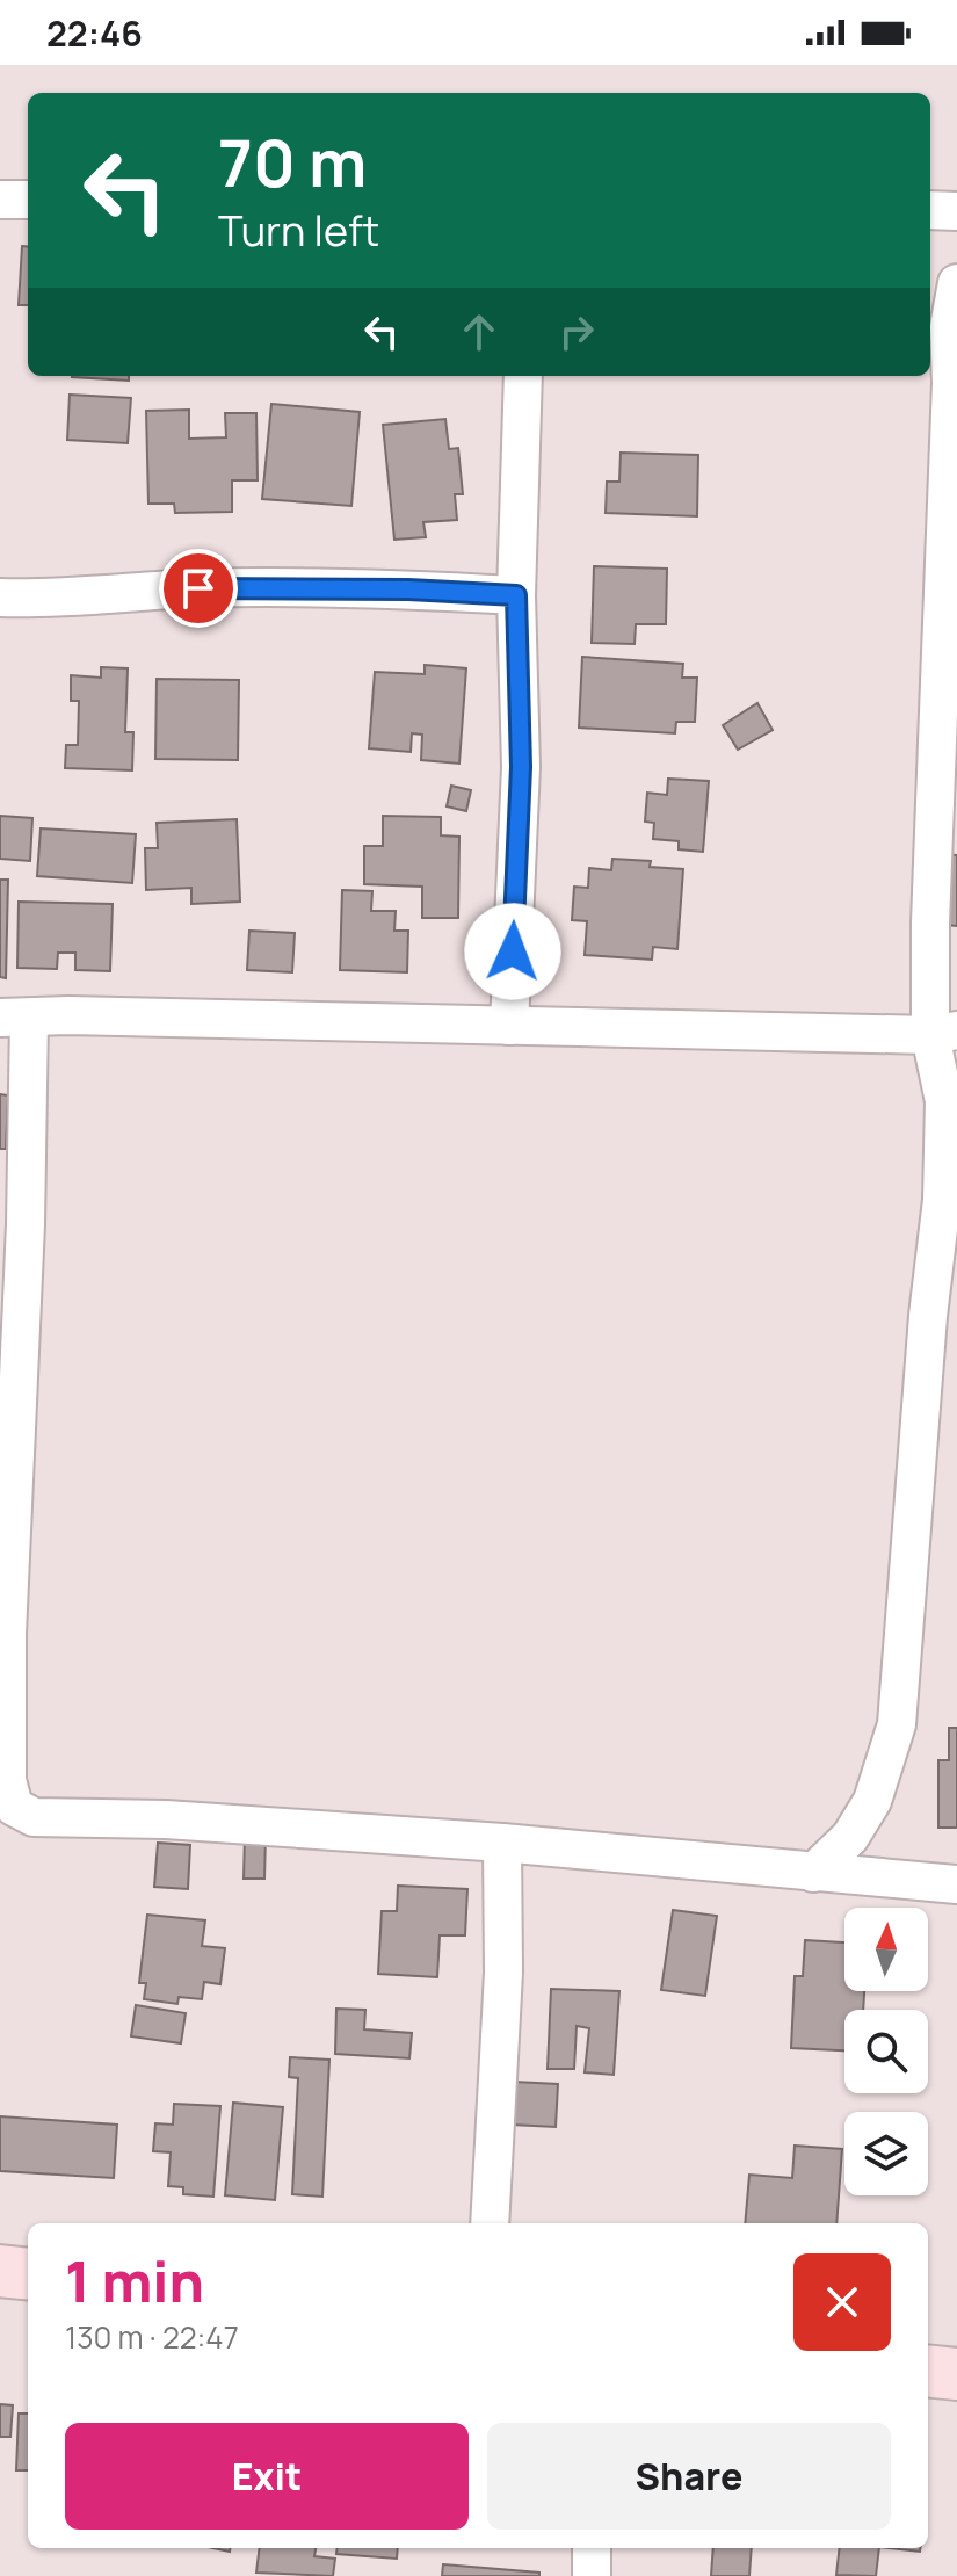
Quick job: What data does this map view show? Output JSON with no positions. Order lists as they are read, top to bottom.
{
  "north": "top",
  "page": {
    "status": "22:46",
    "turn": ["70 m", "Turn left"],
    "heading": ["1 min", "130 m · 22:47"],
    "buttons": ["Exit", "Share"]
  }
}
